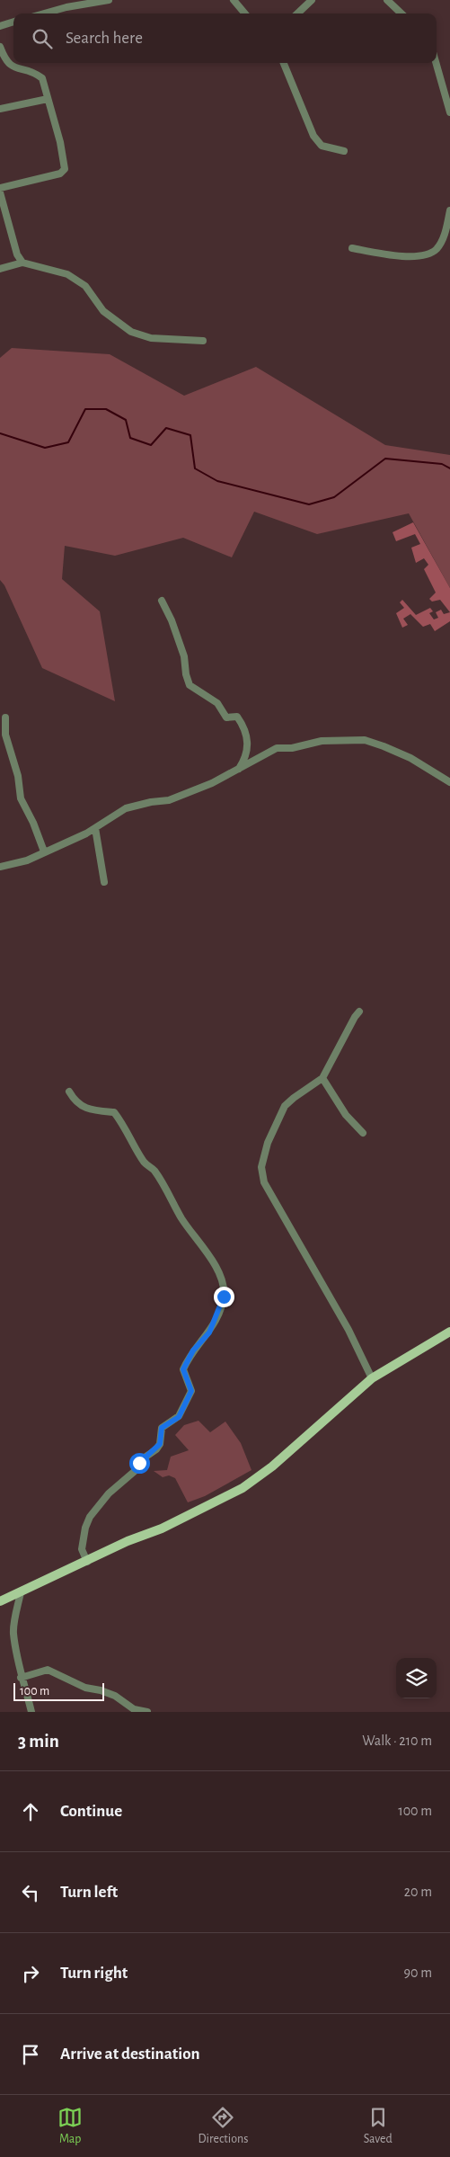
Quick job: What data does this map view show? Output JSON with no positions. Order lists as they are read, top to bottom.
{
  "scale_bar": "100 m",
  "page": {
    "search": "Search here",
    "scale": "100 m",
    "heading": ["3 min", "Walk · 210 m"],
    "list": [
      ["Continue", "100 m"],
      ["Turn left", "20 m"],
      ["Turn right", "90 m"],
      "Arrive at destination"
    ],
    "nav": ["Map", "Directions", "Saved"]
  }
}
